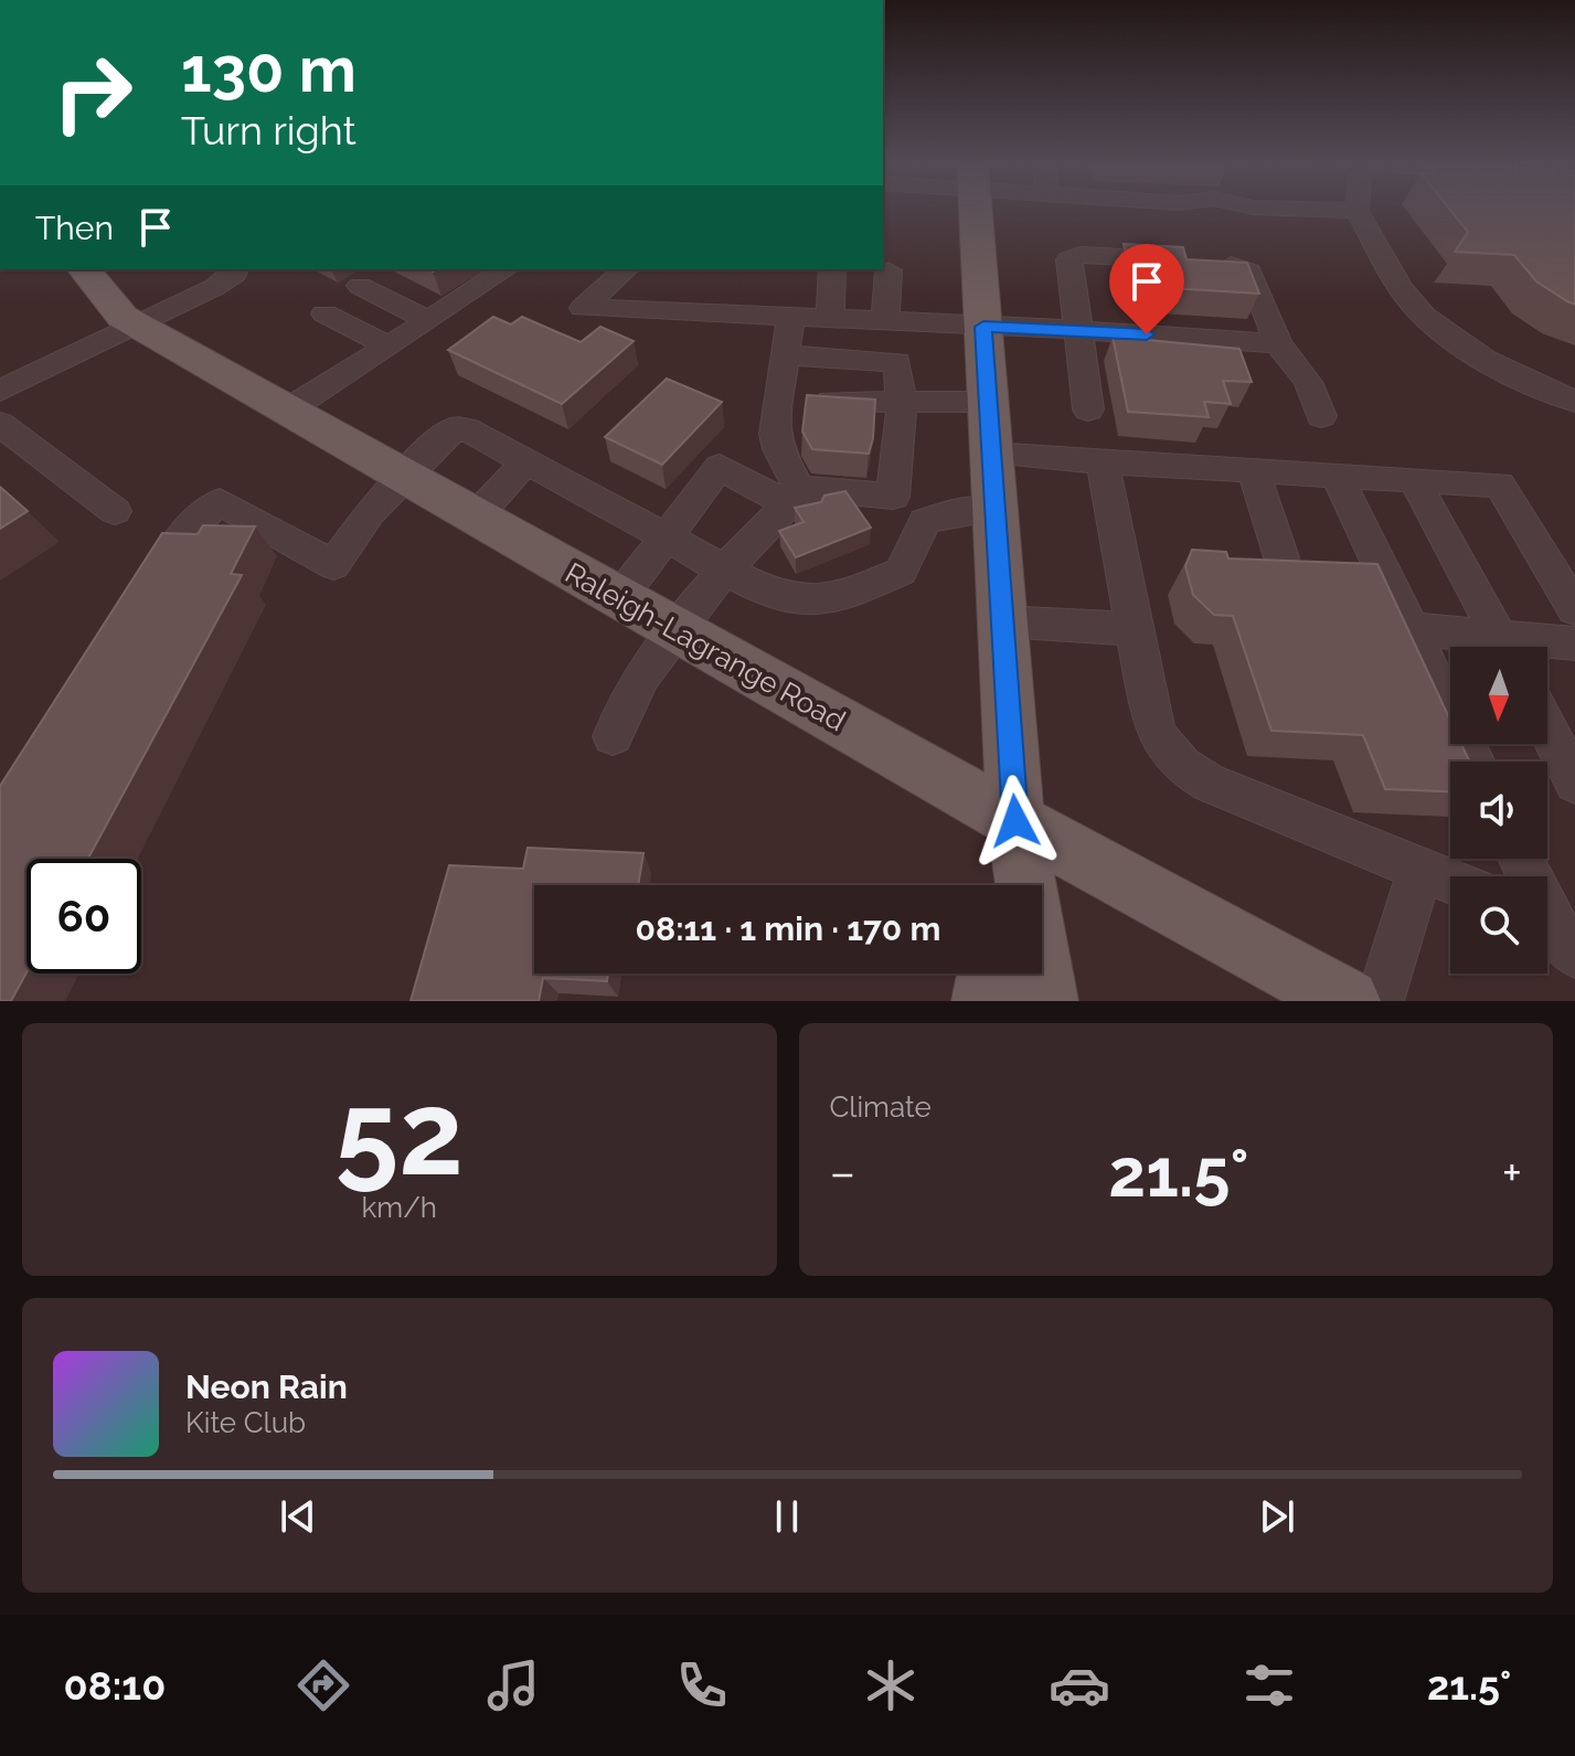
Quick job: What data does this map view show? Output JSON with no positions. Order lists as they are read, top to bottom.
{
  "streets": {
    "main road": ["Raleigh-Lagrange Road"]
  },
  "north": "bottom",
  "page": {
    "turn": ["130 m", "Turn right"],
    "then": "Then",
    "limit": "60",
    "trip": "08:11 · 1 min · 170 m",
    "tile": [
      ["52", "km/h"],
      "Climate"
    ],
    "heat": ["−", "21.5°", "+"],
    "song": ["Neon Rain", "Kite Club"],
    "tabs": ["08:10", "21.5°"]
  }
}
